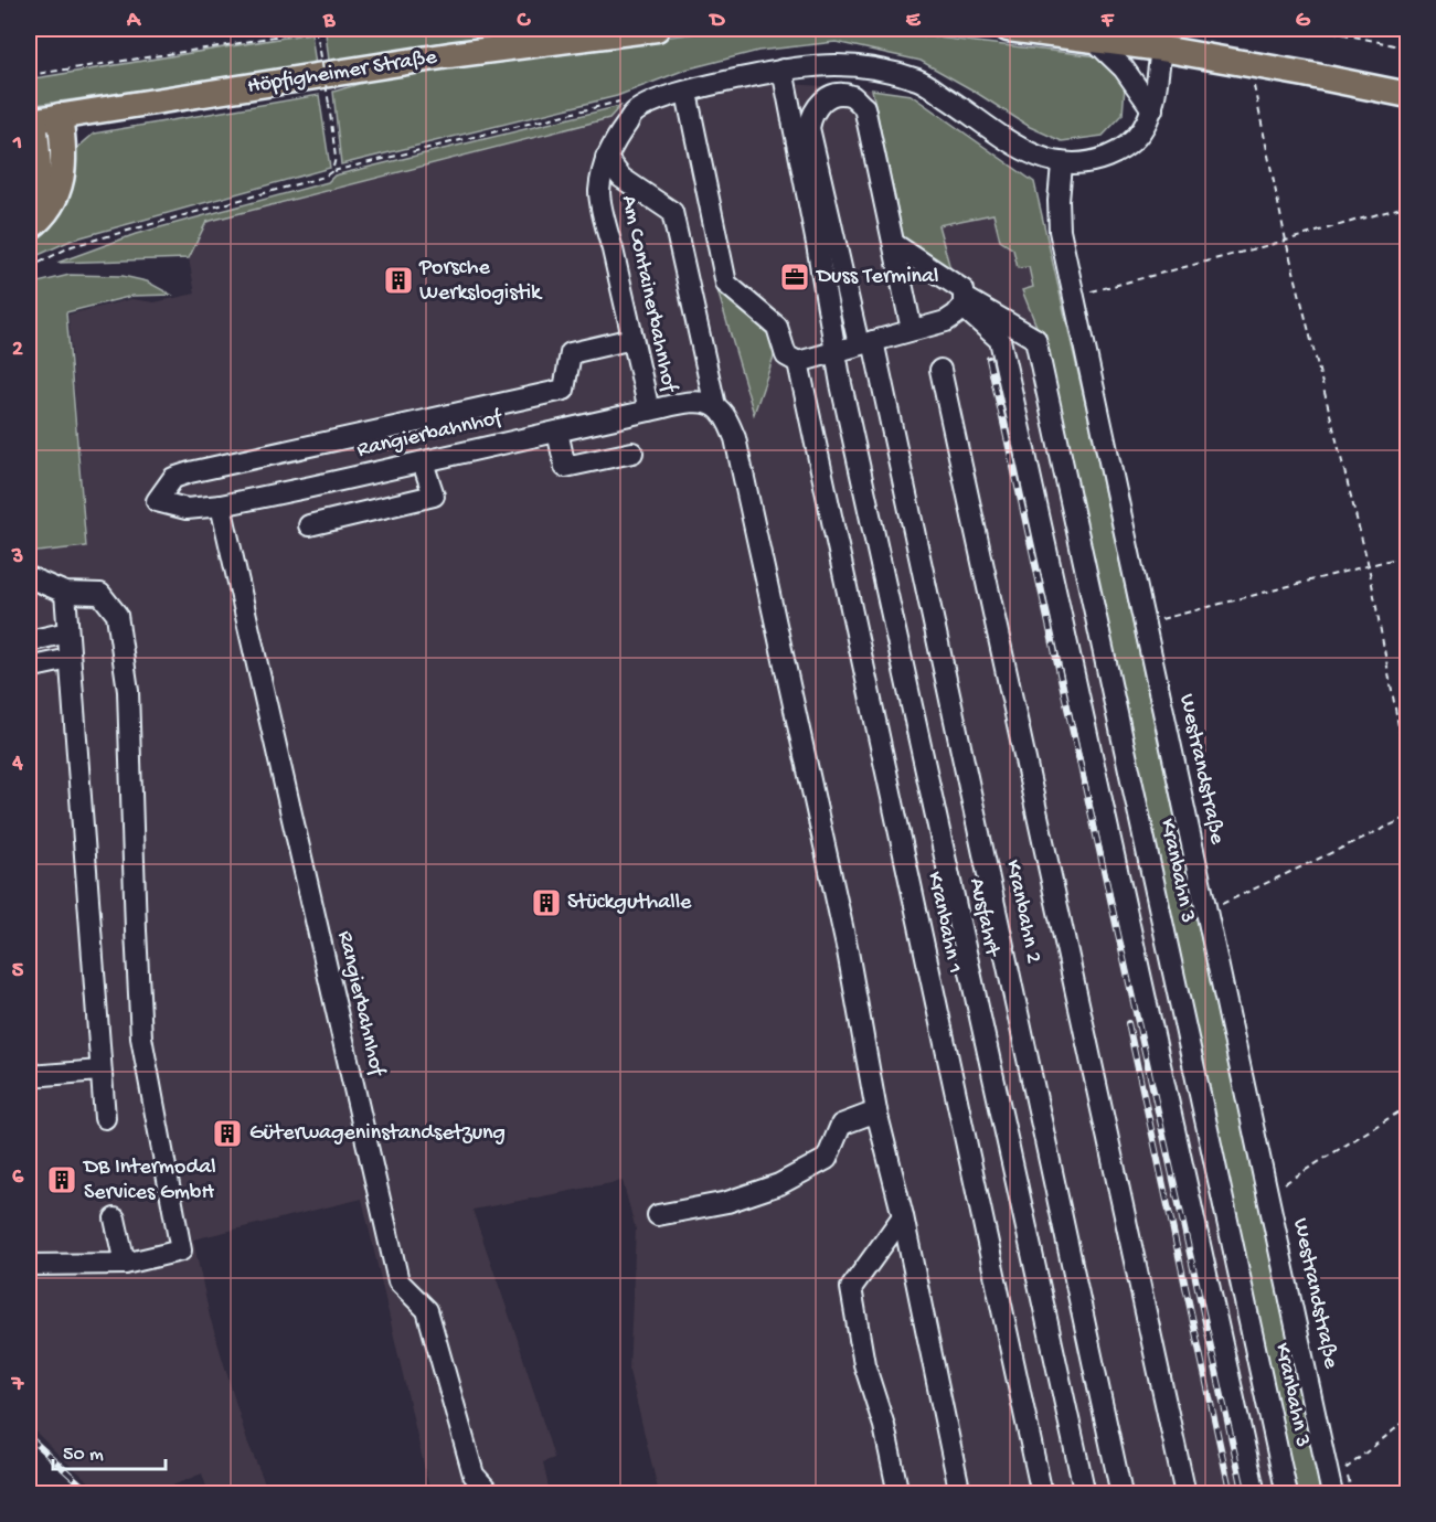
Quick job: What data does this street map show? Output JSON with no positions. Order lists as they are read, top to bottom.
{
  "streets": {
    "main road": ["Höpfigheimer Straße"],
    "street": [
      "Am Containerbahnhof",
      "Rangierbahnhof",
      "Westrandstraße",
      "Kranbahn 3",
      "Kranbahn 2",
      "Ausfahrt",
      "Kranbahn 1"
    ]
  },
  "crossings": [
    ["Am Containerbahnhof", "Rangierbahnhof"],
    ["Am Containerbahnhof", "Westrandstraße"]
  ],
  "places": {
    "office": ["Duss Terminal"],
    "building": [
      "Porsche Werkslogistik",
      "Stückguthalle",
      "Güterwageninstandsetzung",
      "DB Intermodal Services GmbH"
    ]
  },
  "scale_bar": "50 m",
  "grid": {
    "columns": [
      "A",
      "B",
      "C",
      "D",
      "E",
      "F",
      "G"
    ],
    "rows": [
      "1",
      "2",
      "3",
      "4",
      "5",
      "6",
      "7"
    ]
  }
}
